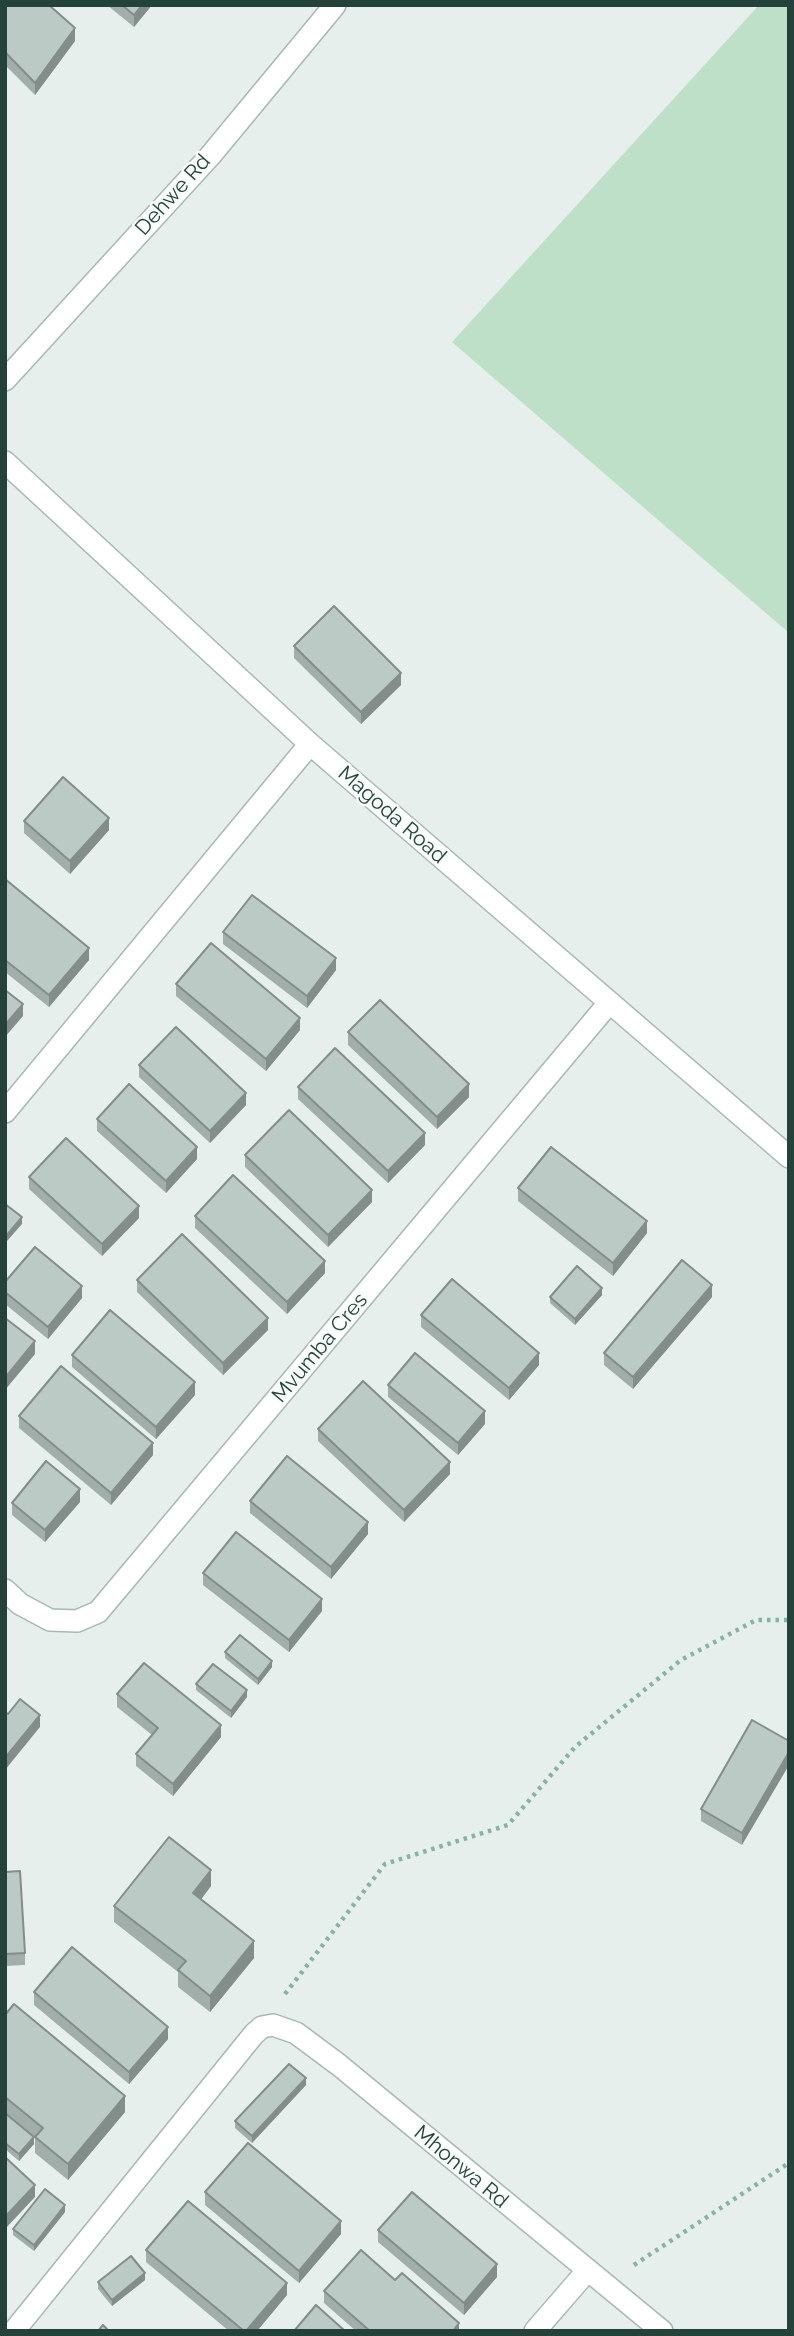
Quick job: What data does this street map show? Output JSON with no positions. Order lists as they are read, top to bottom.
{
  "streets": {
    "street": [
      "Dehwe Rd",
      "Magoda Road",
      "Mvumba Cres",
      "Mhonwa Rd"
    ]
  },
  "crossings": [
    ["Magoda Road", "Mvumba Cres"]
  ]
}
